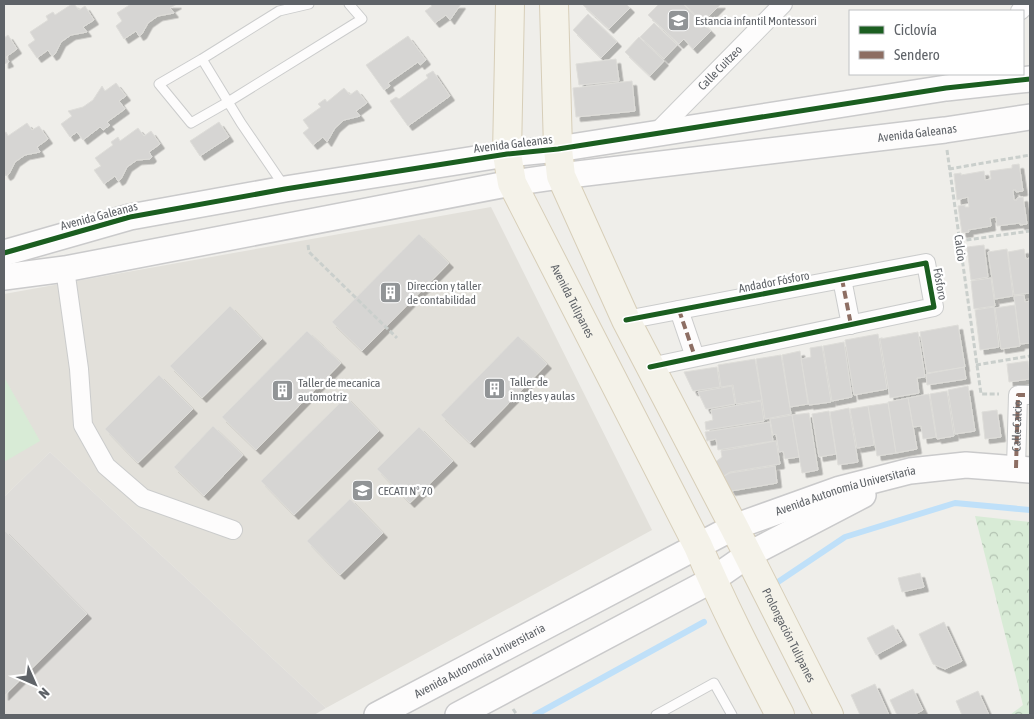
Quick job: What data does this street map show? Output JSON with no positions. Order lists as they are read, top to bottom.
{
  "streets": {
    "main road": ["Avenida Tulipanes", "Prolongación Tulipanes"],
    "street": [
      "Calle Cuitzeo",
      "Avenida Galeanas",
      "Andador Fósforo",
      "Fósforo",
      "Calle Calcio",
      "Avenida Autonomía Universitaria"
    ],
    "path": ["Calcio"]
  },
  "crossings": [
    ["Calle Cuitzeo", "Avenida Galeanas"],
    ["Avenida Galeanas", "Calcio"],
    ["Avenida Galeanas", "Avenida Tulipanes"],
    ["Calcio", "Calle Calcio"],
    ["Andador Fósforo", "Fósforo"],
    ["Avenida Tulipanes", "Avenida Autonomía Universitaria"],
    ["Avenida Autonomía Universitaria", "Prolongación Tulipanes"]
  ],
  "places": {
    "school or university": ["Estancia infantil Montessori", "CECATI N° 70"],
    "building": ["Direccion y taller de contabilidad", "Taller de inngles y aulas", "Taller de mecanica automotriz"]
  },
  "legend": ["Ciclovía", "Sendero"],
  "north": "bottom right"
}
